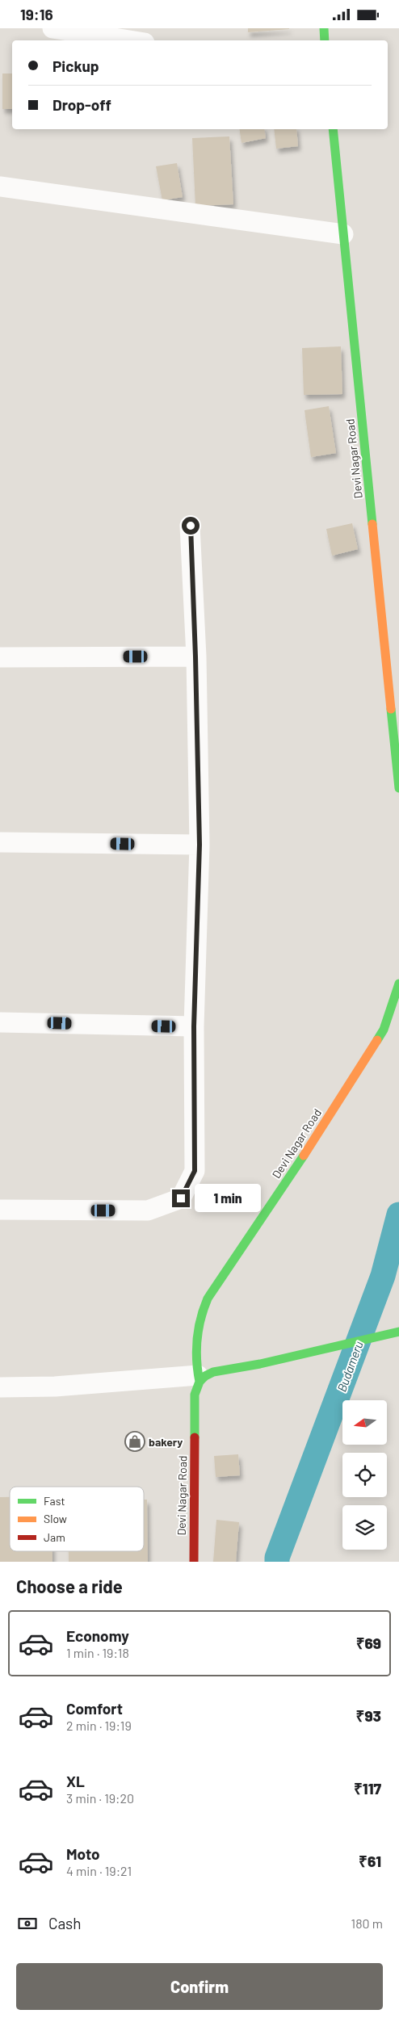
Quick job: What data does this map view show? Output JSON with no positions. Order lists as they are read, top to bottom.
{
  "streets": {
    "street": ["Devi Nagar Road"]
  },
  "water": ["Budameru"],
  "places": {
    "shop": ["bakery"]
  },
  "legend": ["Fast", "Slow", "Jam"],
  "north": "left",
  "page": {
    "status": "19:16",
    "banner": ["Pickup", "Drop-off"],
    "bubble": "1 min",
    "heading": "Choose a ride",
    "list": [
      {
        "name": "Economy",
        "note": "1 min · 19:18",
        "value": "₹69"
      },
      {
        "name": "Comfort",
        "note": "2 min · 19:19",
        "value": "₹93"
      },
      {
        "name": "XL",
        "note": "3 min · 19:20",
        "value": "₹117"
      },
      {
        "name": "Moto",
        "note": "4 min · 19:21",
        "value": "₹61"
      }
    ],
    "pay": ["Cash", "180 m"],
    "buttons": "Confirm"
  }
}
